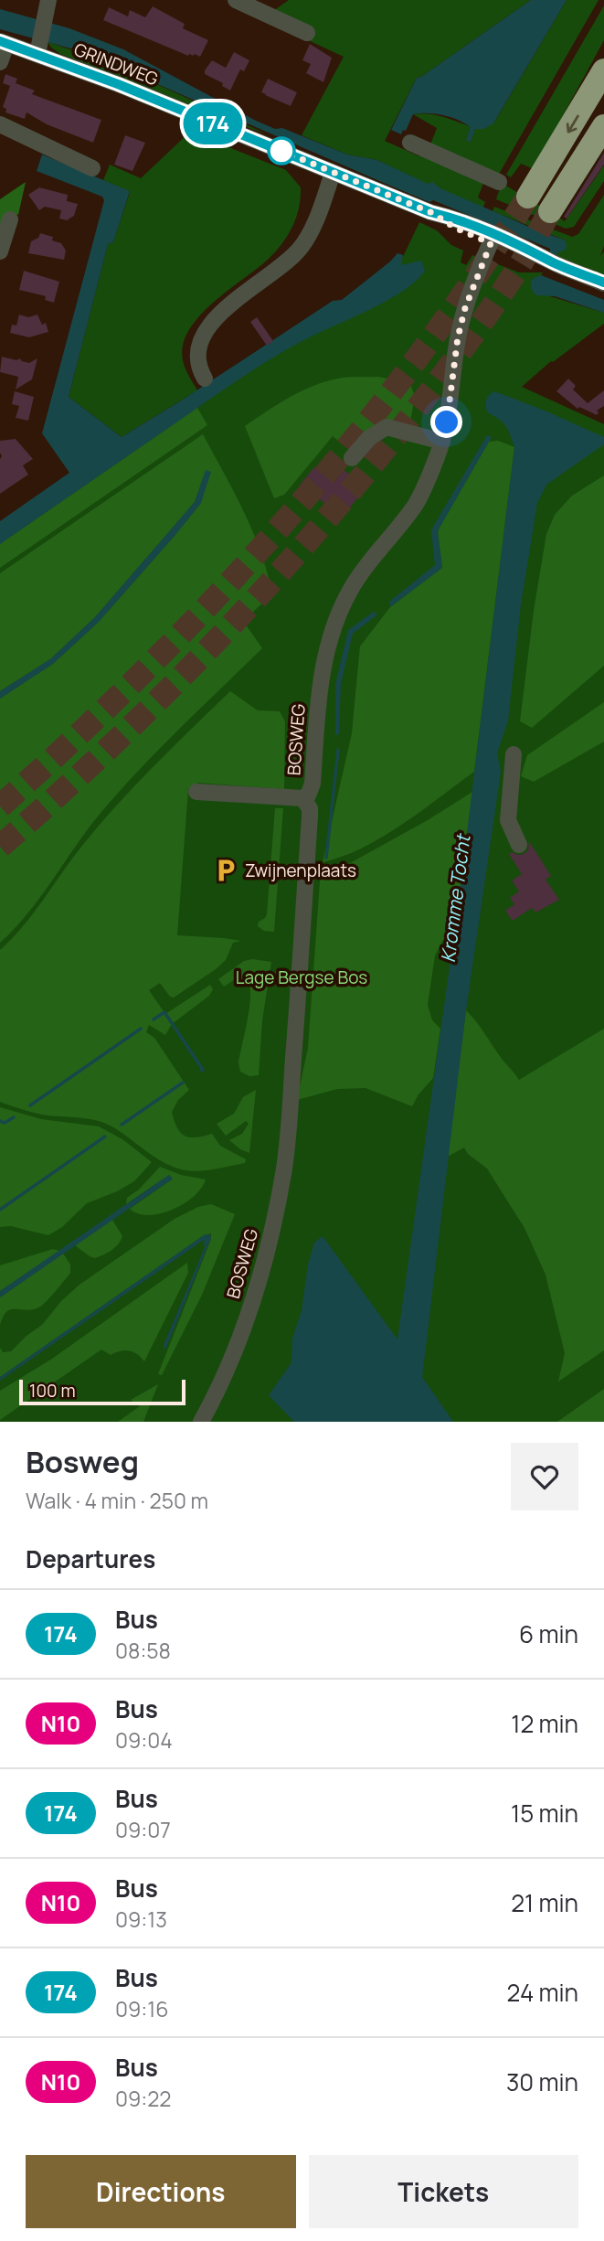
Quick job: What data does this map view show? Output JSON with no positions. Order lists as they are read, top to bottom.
{
  "streets": {
    "street": ["GRINDWEG", "BOSWEG"]
  },
  "crossings": [
    ["GRINDWEG", "BOSWEG"]
  ],
  "water": ["Kromme Tocht"],
  "parks": ["Lage Bergse Bos"],
  "places": {
    "parking": ["Zwijnenplaats"]
  },
  "lines": ["bus line 174"],
  "scale_bar": "100 m",
  "page": {
    "on_map": "174",
    "scale": "100 m",
    "heading": [
      ["Bosweg", "Walk · 4 min · 250 m"],
      "Departures"
    ],
    "list": [
      {
        "mark": "174",
        "name": "Bus",
        "note": "08:58",
        "value": "6 min"
      },
      {
        "mark": "N10",
        "name": "Bus",
        "note": "09:04",
        "value": "12 min"
      },
      {
        "mark": "174",
        "name": "Bus",
        "note": "09:07",
        "value": "15 min"
      },
      {
        "mark": "N10",
        "name": "Bus",
        "note": "09:13",
        "value": "21 min"
      },
      {
        "mark": "174",
        "name": "Bus",
        "note": "09:16",
        "value": "24 min"
      },
      {
        "mark": "N10",
        "name": "Bus",
        "note": "09:22",
        "value": "30 min"
      }
    ],
    "buttons": ["Directions", "Tickets"]
  }
}
